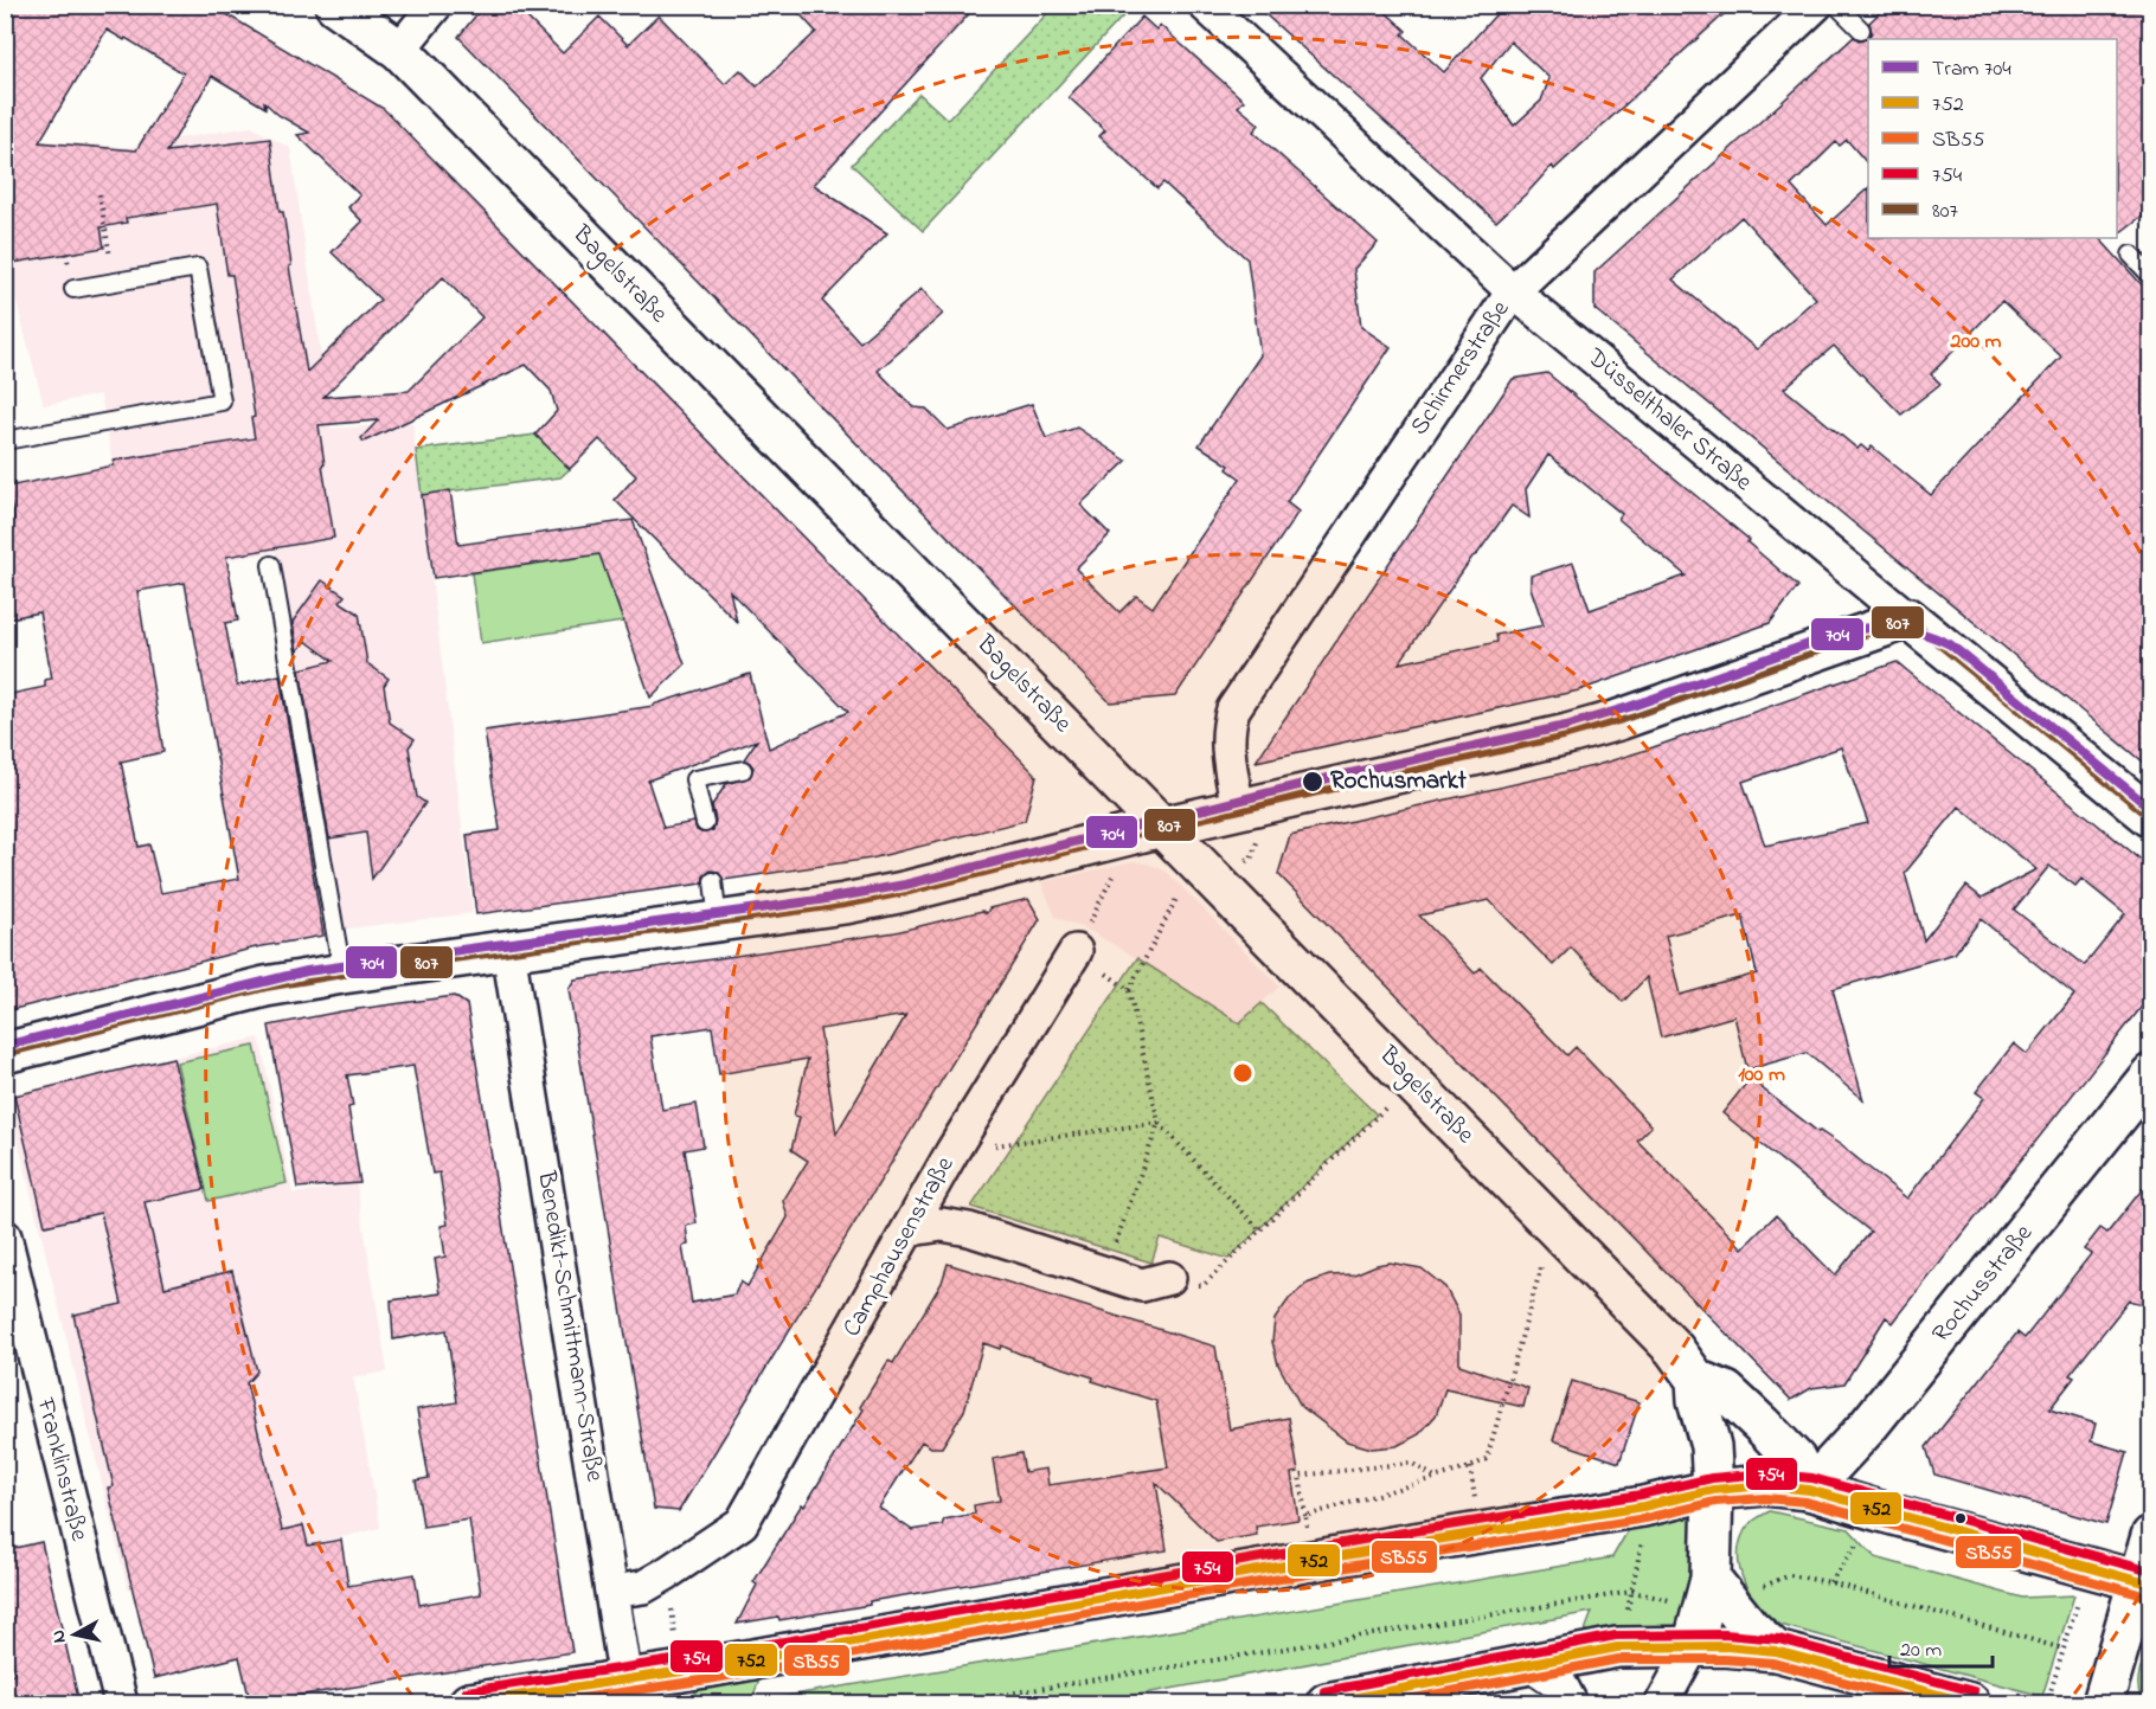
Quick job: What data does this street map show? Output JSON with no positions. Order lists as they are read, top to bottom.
{
  "streets": {
    "street": [
      "Bagelstraße",
      "Schirmerstraße",
      "Düsselthaler Straße",
      "Camphausenstraße",
      "Rochusstraße",
      "Benedikt-Schmittmann-Straße",
      "Franklinstraße"
    ]
  },
  "crossings": [
    ["Bagelstraße", "Rochusstraße"],
    ["Schirmerstraße", "Düsselthaler Straße"],
    ["Camphausenstraße", "Benedikt-Schmittmann-Straße"]
  ],
  "places": ["Rochusmarkt"],
  "lines": [
    "transit line 807",
    "tram line 704",
    "transit line 754",
    "transit line 752",
    "transit line SB55"
  ],
  "legend": [
    "Tram 704",
    "752",
    "SB55",
    "754",
    "807"
  ],
  "scale_bar": "20 m",
  "north": "left",
  "rings": ["200 m", "100 m"]
}
